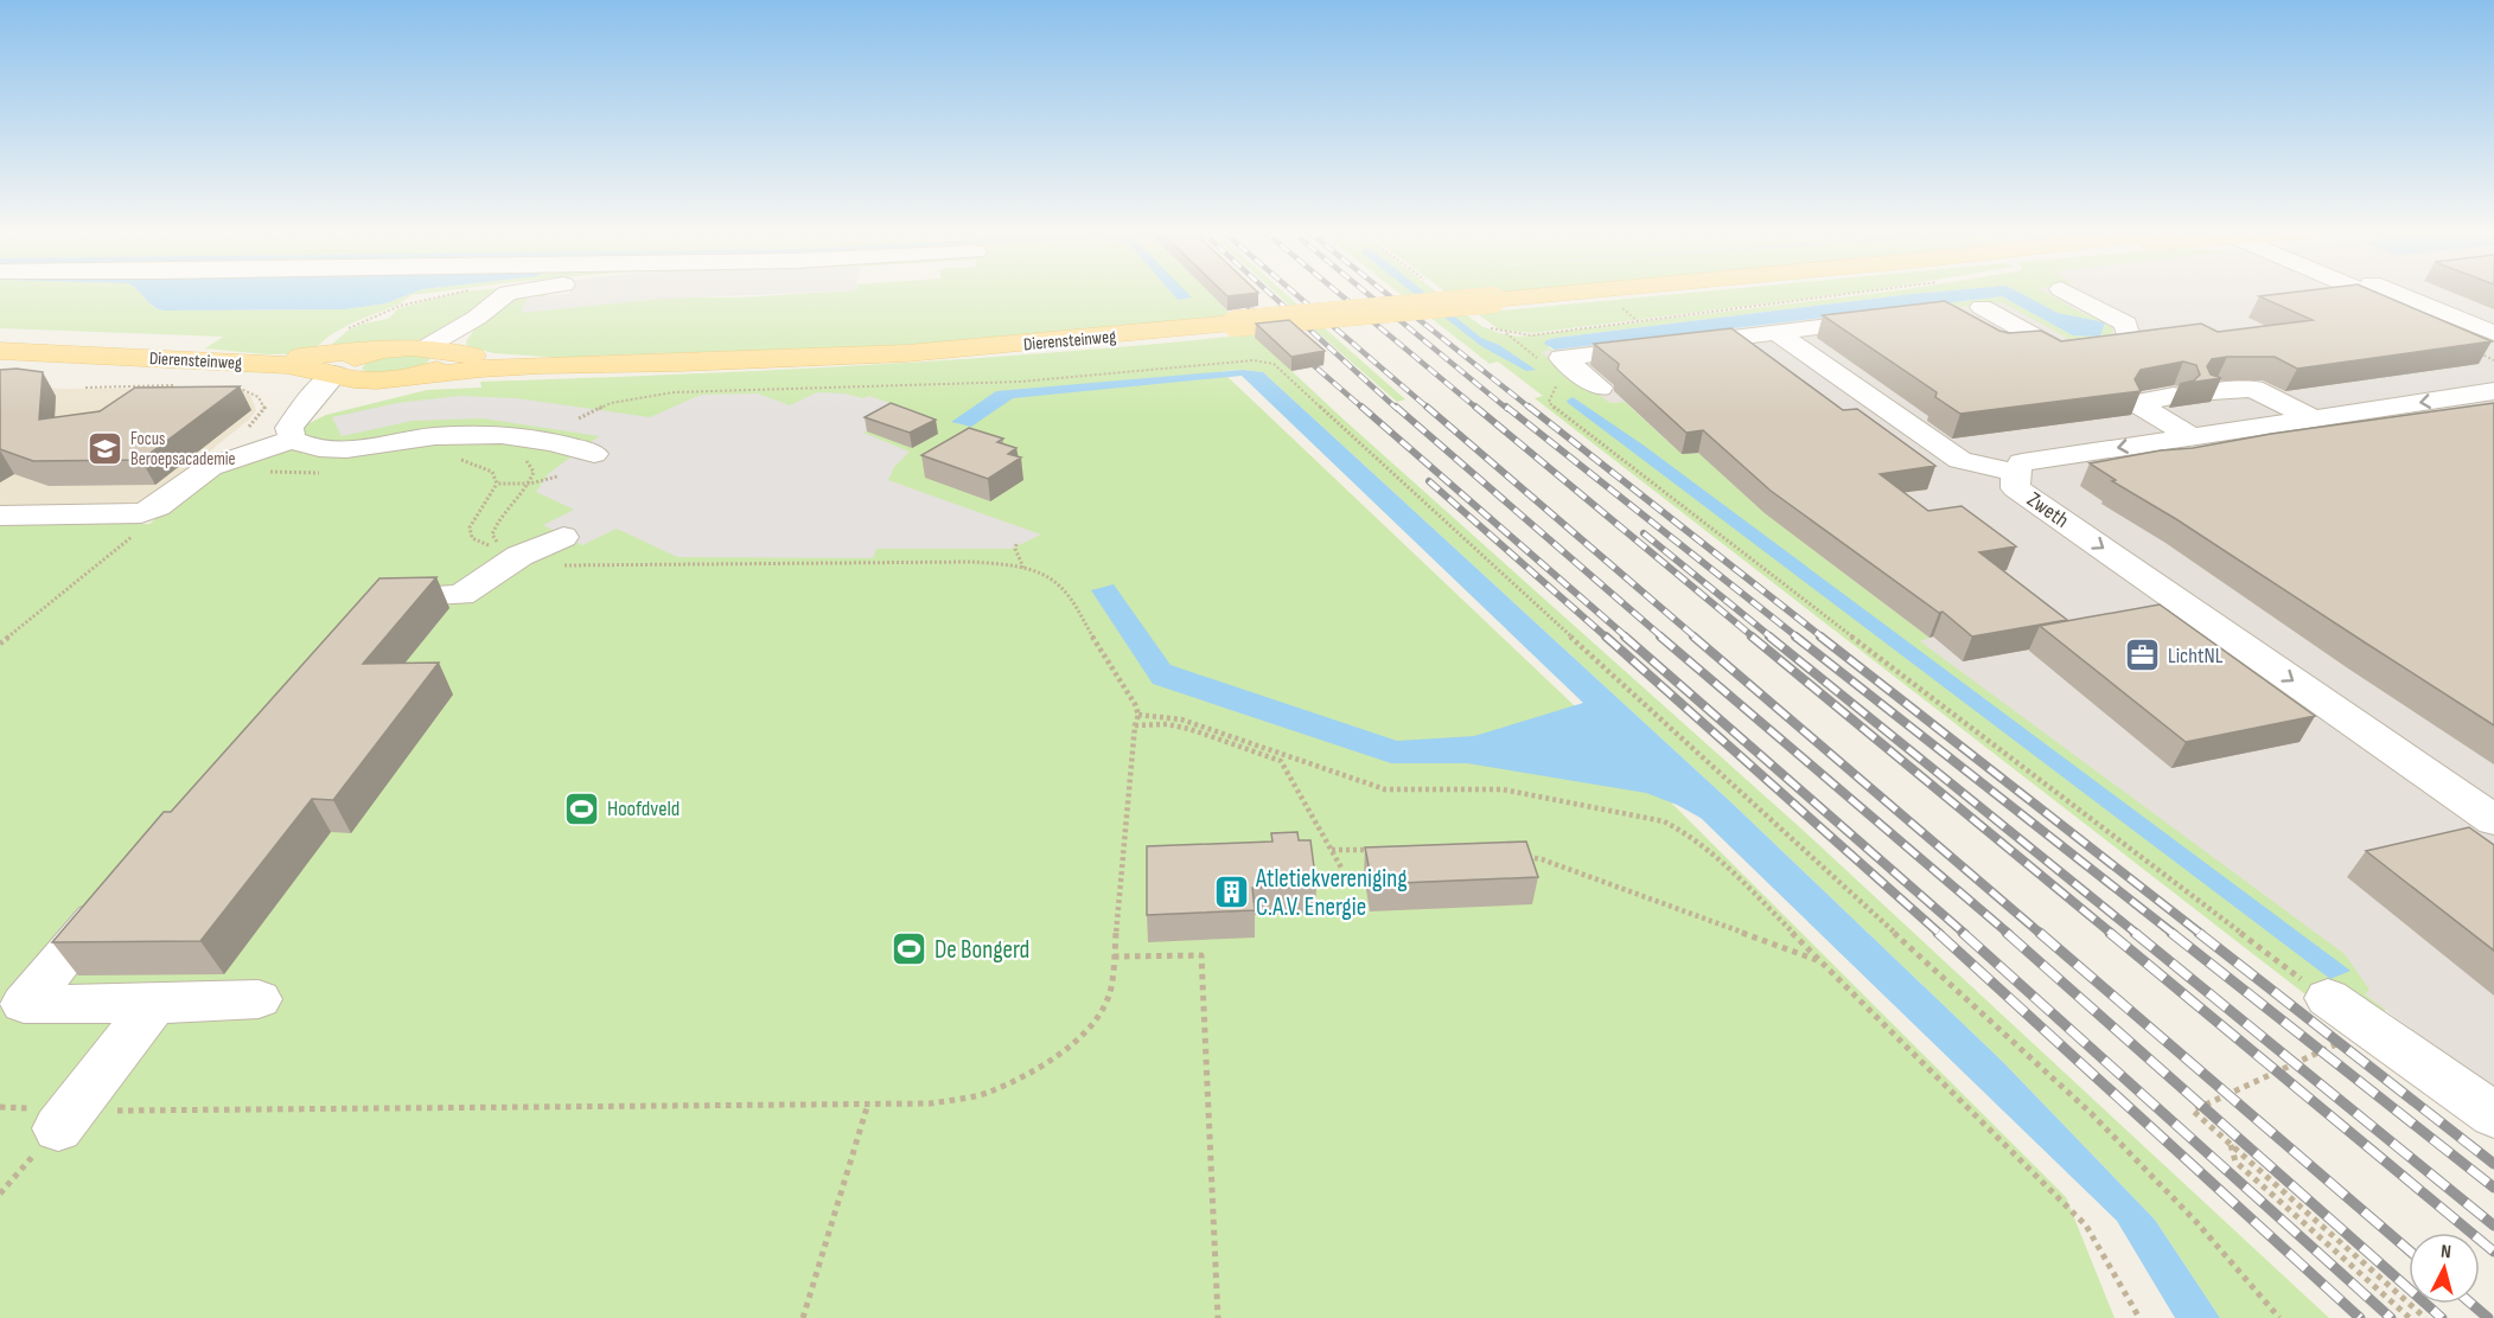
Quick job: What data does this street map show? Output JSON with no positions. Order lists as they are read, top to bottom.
{
  "streets": {
    "main road": ["Dierensteinweg"],
    "street": ["Zweth"]
  },
  "places": {
    "school or university": ["Focus Beroepsacademie"],
    "office": ["LichtNL"],
    "sports": ["Hoofdveld", "De Bongerd"],
    "building": ["Atletiekvereniging C.A.V. Energie"]
  },
  "north": "top"
}
